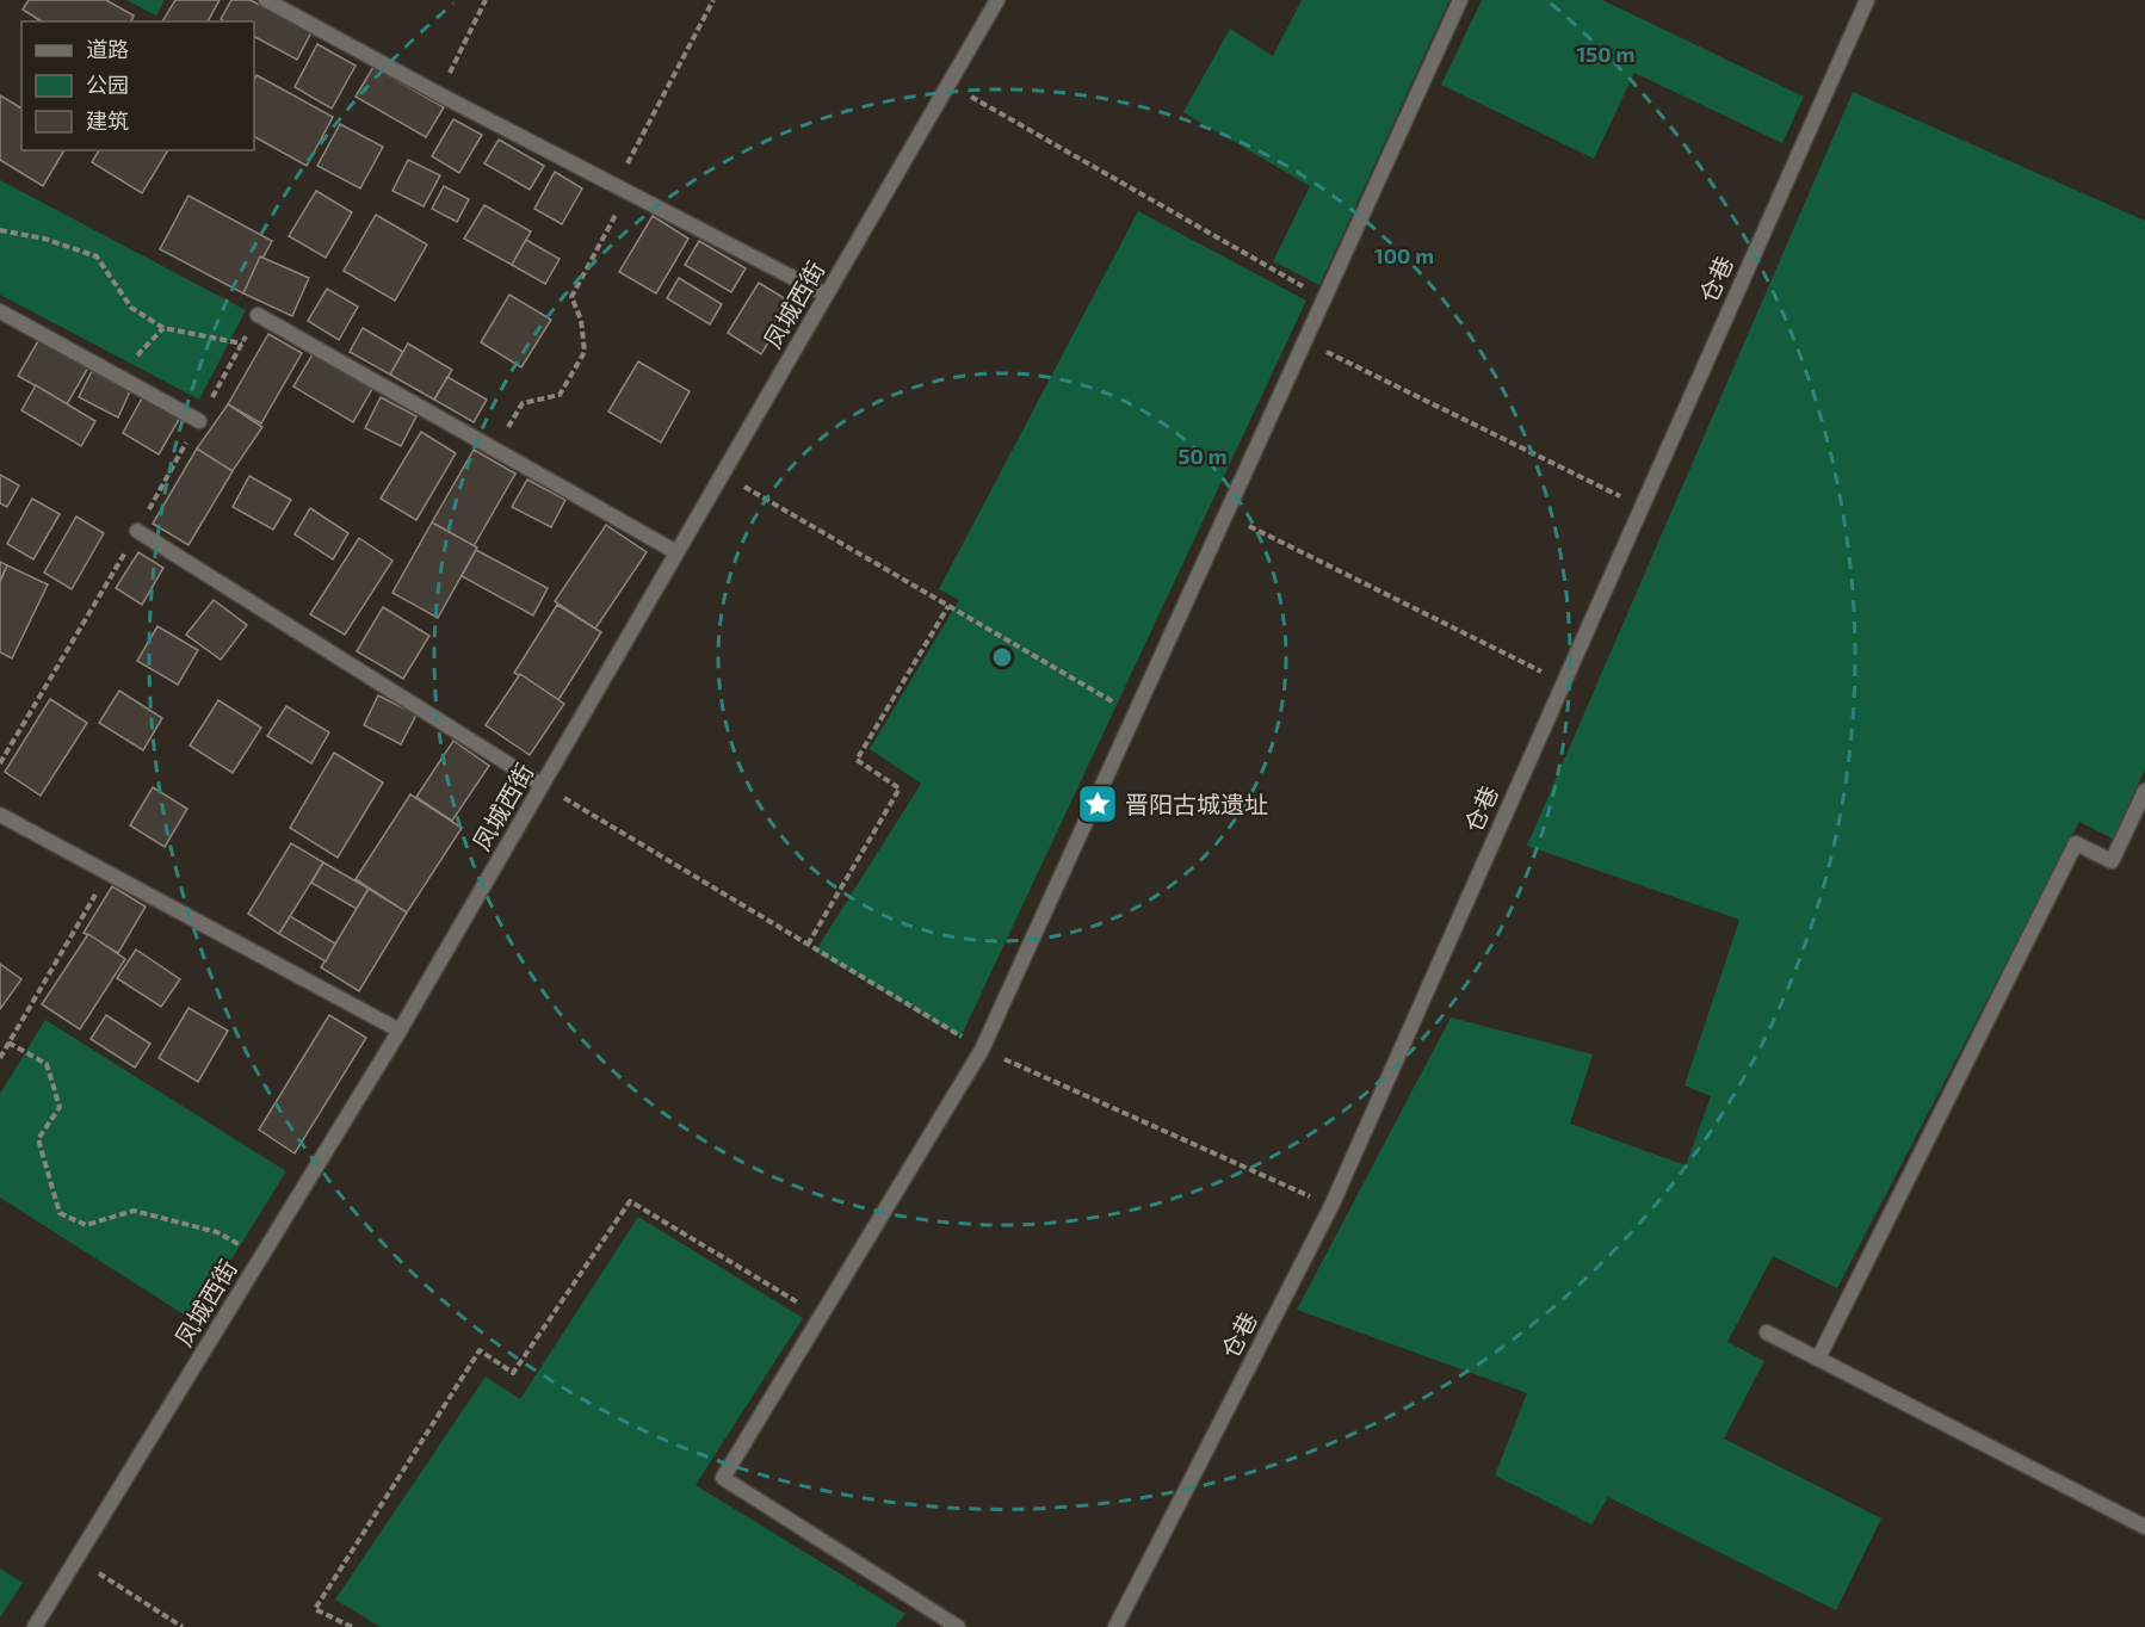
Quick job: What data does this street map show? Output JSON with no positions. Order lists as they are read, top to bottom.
{
  "streets": {
    "street": ["仓巷", "凤城西街"]
  },
  "places": {
    "place": ["晋阳古城遗址"]
  },
  "legend": ["道路", "公园", "建筑"],
  "rings": ["150 m", "100 m", "50 m"]
}
